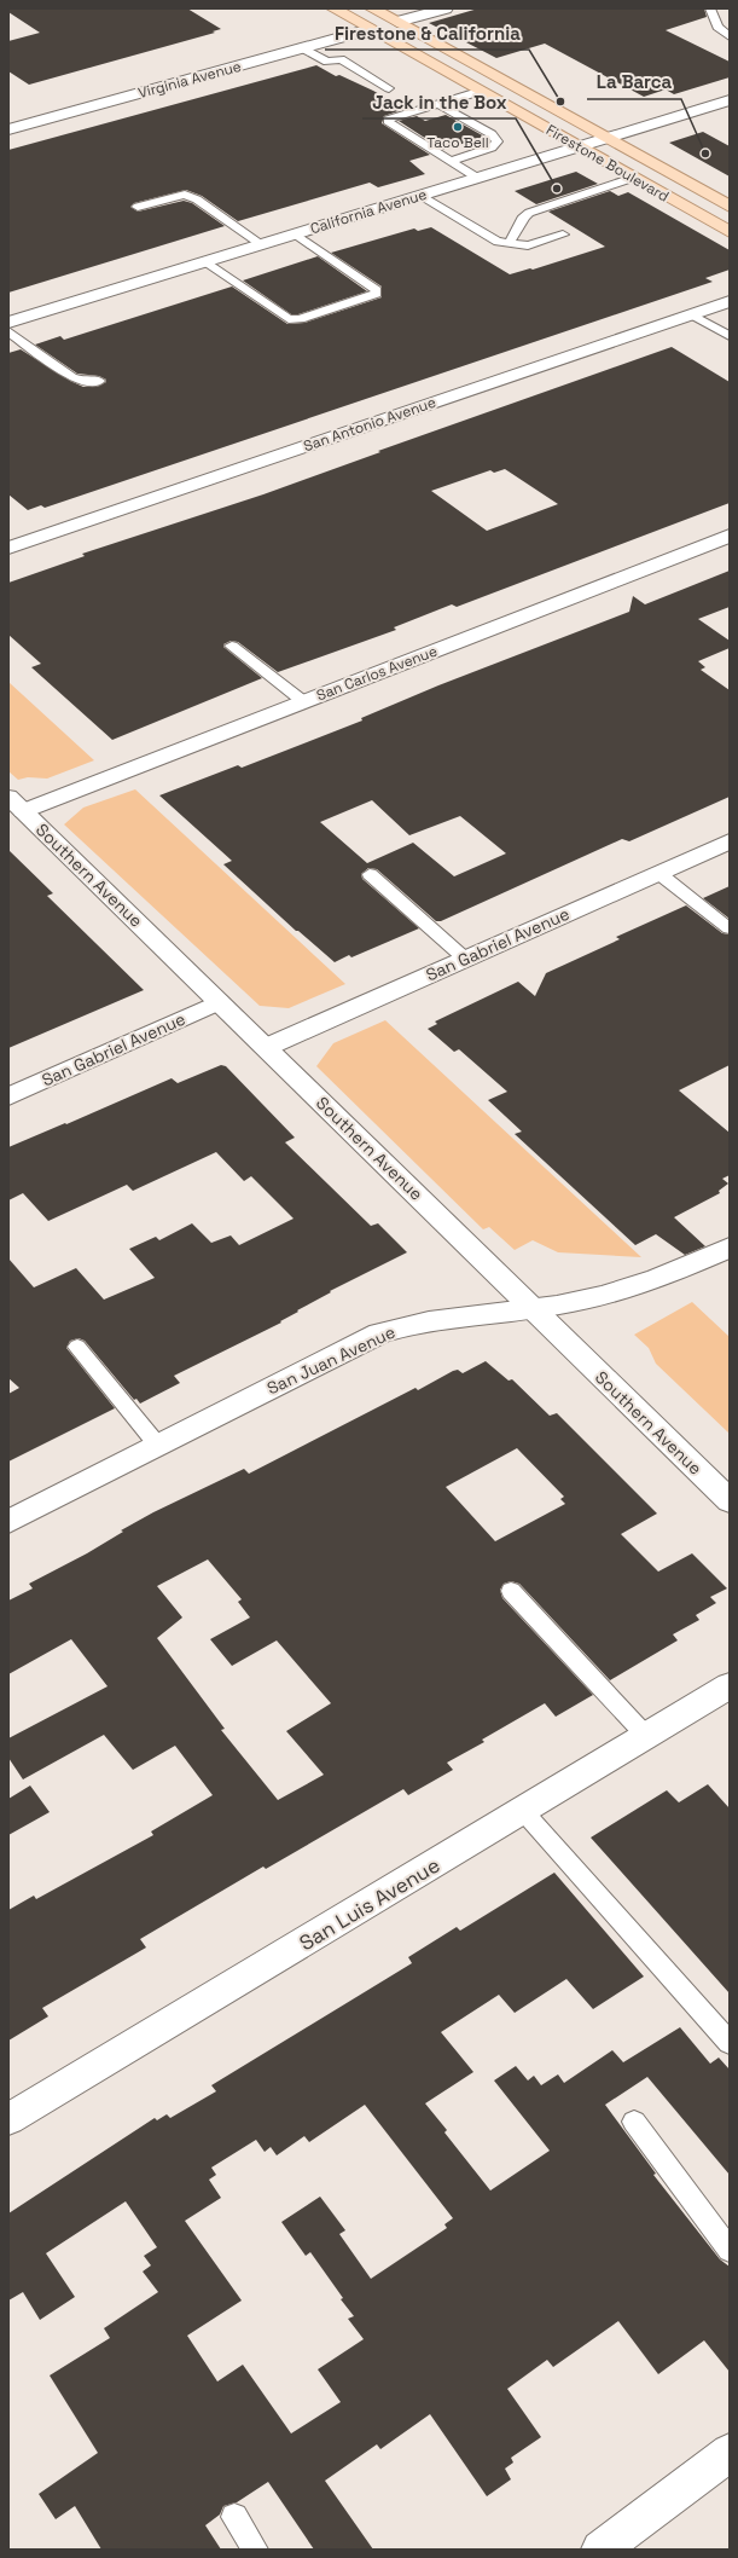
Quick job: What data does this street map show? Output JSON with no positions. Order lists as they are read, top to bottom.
{
  "streets": {
    "main road": ["Firestone Boulevard"],
    "street": [
      "Virginia Avenue",
      "California Avenue",
      "San Antonio Avenue",
      "San Carlos Avenue",
      "Southern Avenue",
      "San Gabriel Avenue",
      "San Juan Avenue",
      "San Luis Avenue"
    ]
  },
  "crossings": [
    ["Virginia Avenue", "Firestone Boulevard"],
    ["Firestone Boulevard", "California Avenue"],
    ["San Carlos Avenue", "Southern Avenue"],
    ["Southern Avenue", "San Gabriel Avenue"],
    ["Southern Avenue", "San Juan Avenue"]
  ],
  "places": [
    "Firestone & California",
    "Taco Bell",
    "La Barca",
    "Jack in the Box"
  ]
}
